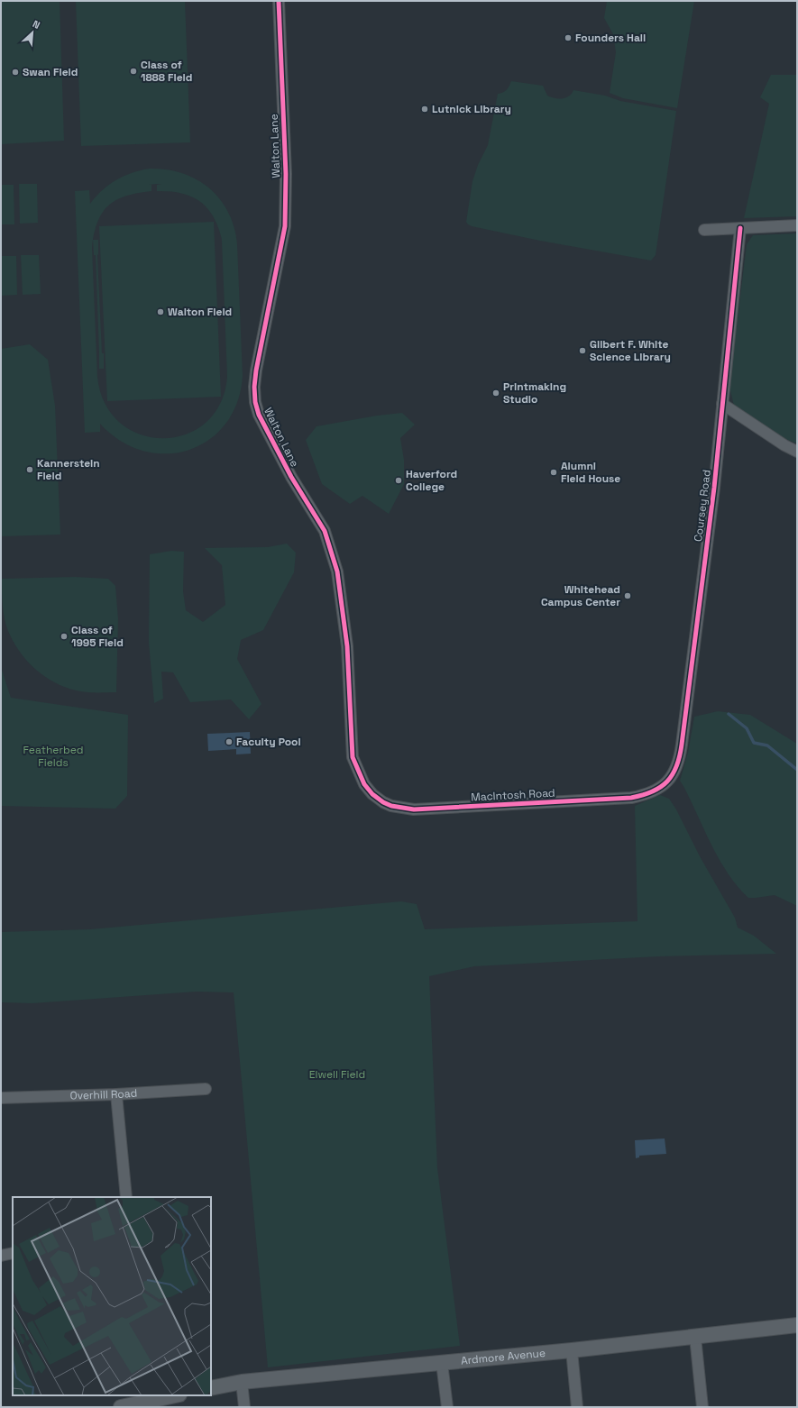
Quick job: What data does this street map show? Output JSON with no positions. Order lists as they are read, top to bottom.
{
  "streets": {
    "street": [
      "Walton Lane",
      "Coursey Road",
      "MacIntosh Road",
      "Overhill Road",
      "Ardmore Avenue"
    ]
  },
  "crossings": [
    ["Walton Lane", "MacIntosh Road"],
    ["Coursey Road", "MacIntosh Road"]
  ],
  "parks": ["Featherbed Fields", "Elwell Field"],
  "places": [
    "Founders Hall",
    "Class of 1888 Field",
    "Swan Field",
    "Lutnick Library",
    "Walton Field",
    "Gilbert F. White Science Library",
    "Printmaking Studio",
    "Kannerstein Field",
    "Alumni Field House",
    "Haverford College",
    "Whitehead Campus Center",
    "Class of 1995 Field",
    "Faculty Pool"
  ],
  "north": "top right"
}
